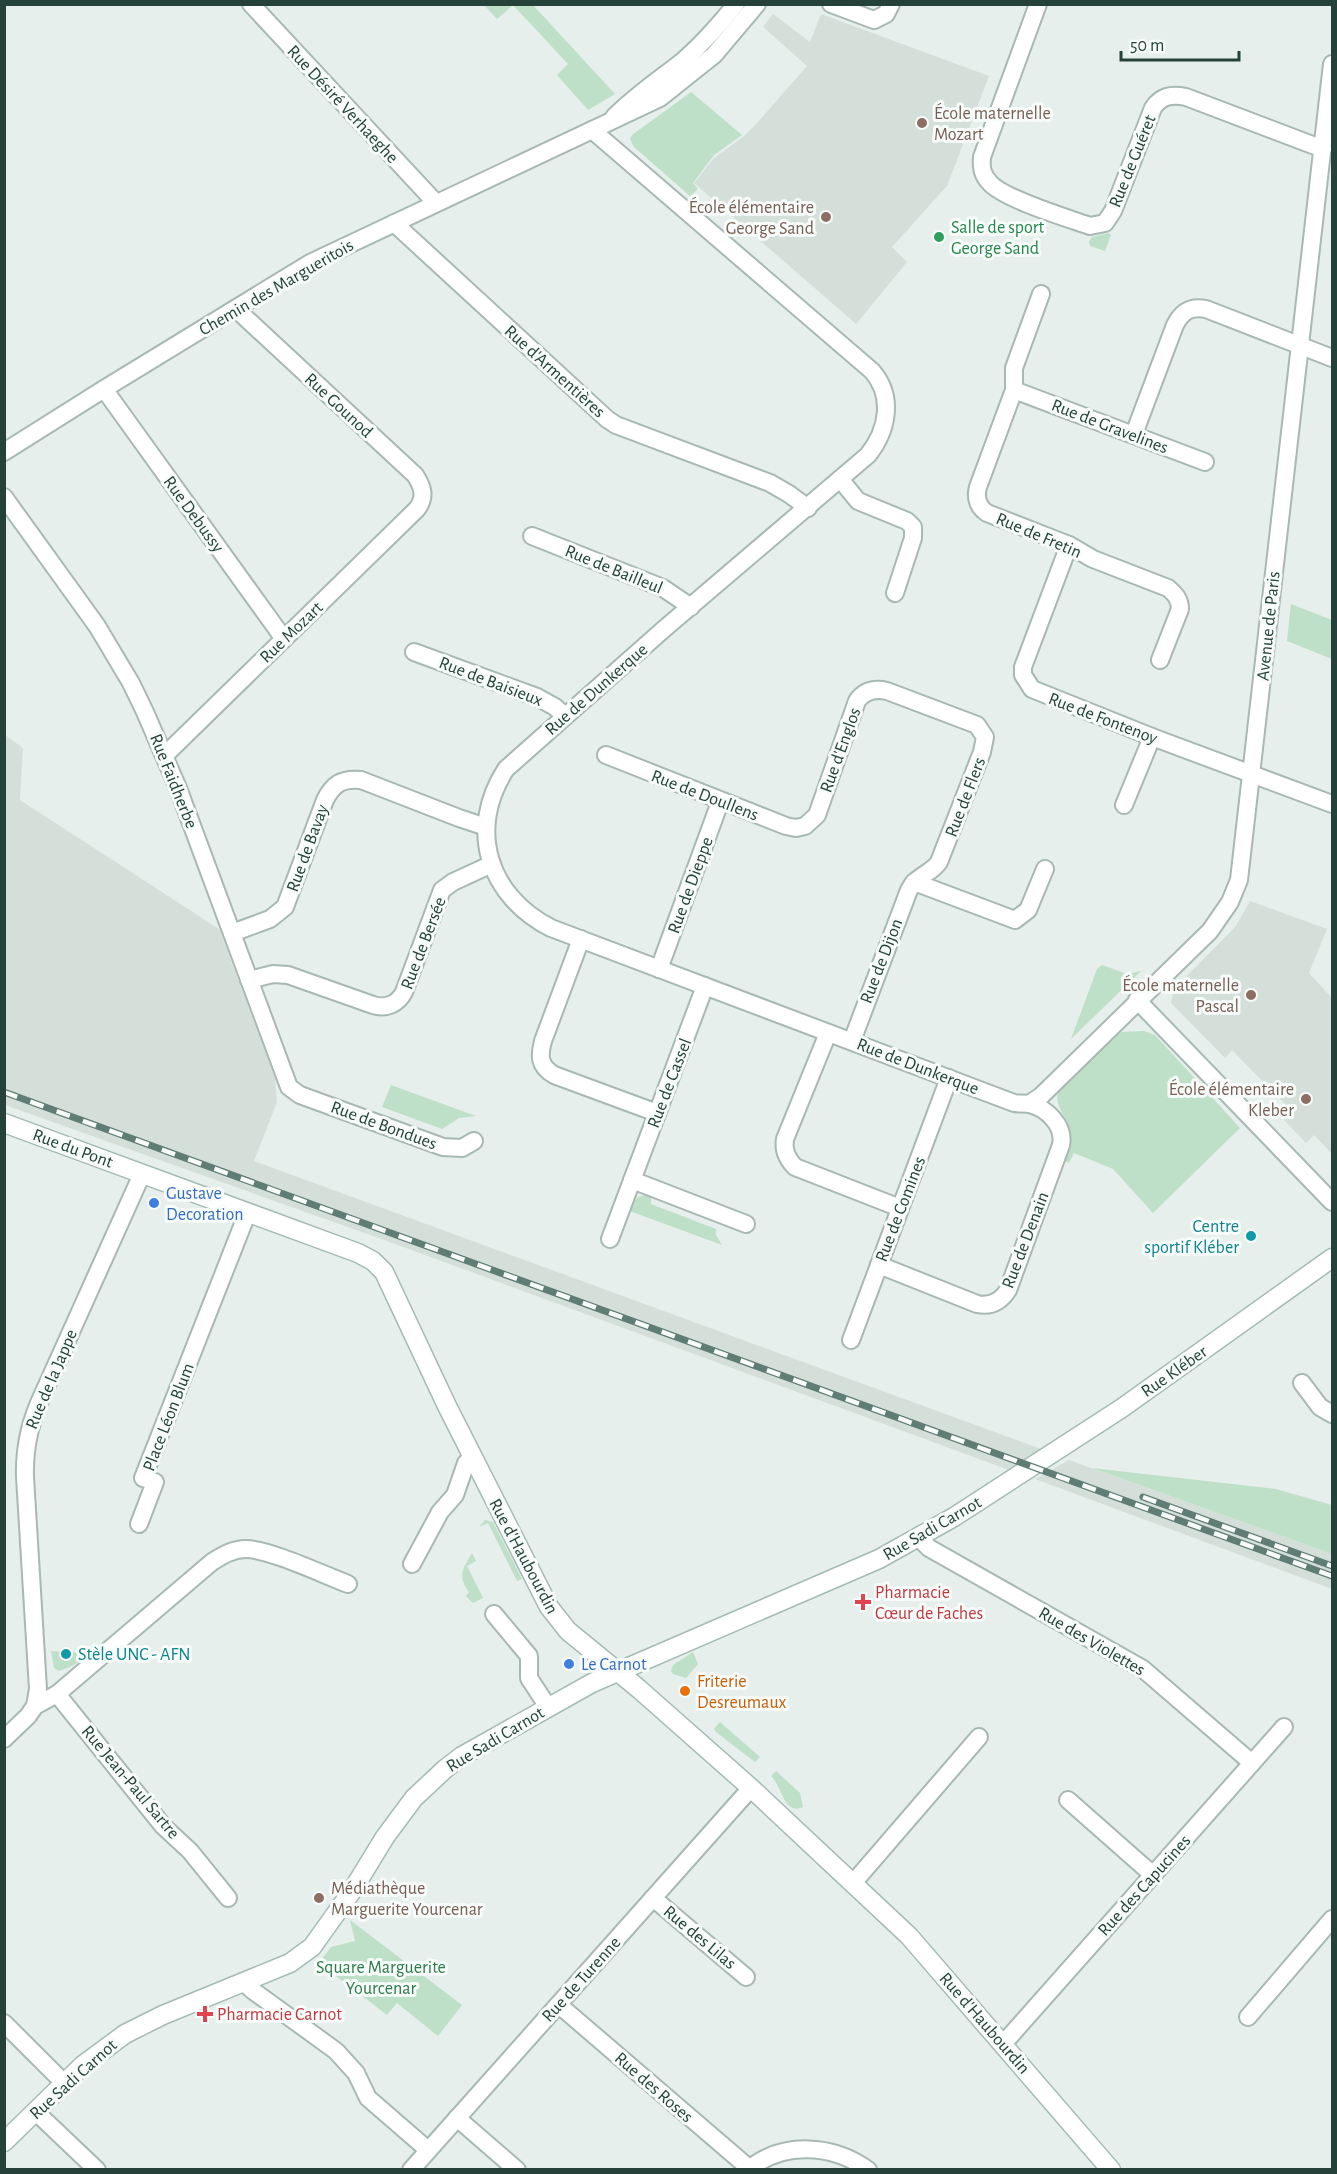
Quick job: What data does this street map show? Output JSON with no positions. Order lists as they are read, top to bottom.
{
  "streets": {
    "street": [
      "Rue Désiré Verhaeghe",
      "Rue de Guéret",
      "Chemin des Margueritois",
      "Rue d'Armentières",
      "Rue Gounod",
      "Rue de Gravelines",
      "Rue Debussy",
      "Rue de Fretin",
      "Rue de Bailleul",
      "Avenue de Paris",
      "Rue Mozart",
      "Rue de Baisieux",
      "Rue de Dunkerque",
      "Rue de Fontenoy",
      "Rue d'Englos",
      "Rue Faidherbe",
      "Rue de Doullens",
      "Rue de Flers",
      "Rue de Bavay",
      "Rue de Dieppe",
      "Rue de Bersée",
      "Rue de Dijon",
      "Rue de Cassel",
      "Rue de Bondues",
      "Rue du Pont",
      "Rue de Comines",
      "Rue de Denain",
      "Rue Kléber",
      "Rue de la Jappe",
      "Place Léon Blum",
      "Rue Sadi Carnot",
      "Rue d'Haubourdin",
      "Rue des Violettes",
      "Rue Jean-Paul Sartre",
      "Rue des Capucines",
      "Rue des Lilas",
      "Rue de Turenne",
      "Rue des Roses"
    ]
  },
  "crossings": [
    ["Rue Désiré Verhaeghe", "Chemin des Margueritois"],
    ["Rue de Guéret", "Avenue de Paris"],
    ["Chemin des Margueritois", "Rue d'Armentières"],
    ["Chemin des Margueritois", "Rue Gounod"],
    ["Chemin des Margueritois", "Rue Debussy"],
    ["Chemin des Margueritois", "Rue de Dunkerque"],
    ["Rue d'Armentières", "Rue de Dunkerque"],
    ["Rue Gounod", "Rue Mozart"],
    ["Rue de Gravelines", "Rue de Fretin"],
    ["Rue Debussy", "Rue Mozart"],
    ["Rue de Fretin", "Rue de Fontenoy"],
    ["Rue de Bailleul", "Rue de Dunkerque"],
    ["Avenue de Paris", "Rue de Dunkerque"],
    ["Avenue de Paris", "Rue de Fontenoy"],
    ["Avenue de Paris", "Rue de Denain"],
    ["Rue Mozart", "Rue Faidherbe"],
    ["Rue de Baisieux", "Rue de Dunkerque"],
    ["Rue de Dunkerque", "Rue de Bavay"],
    ["Rue de Dunkerque", "Rue de Dieppe"],
    ["Rue de Dunkerque", "Rue de Bersée"],
    ["Rue de Dunkerque", "Rue de Dijon"],
    ["Rue de Dunkerque", "Rue de Cassel"],
    ["Rue de Dunkerque", "Rue de Comines"],
    ["Rue de Dunkerque", "Rue de Denain"],
    ["Rue d'Englos", "Rue de Doullens"],
    ["Rue d'Englos", "Rue de Flers"],
    ["Rue Faidherbe", "Rue de Bavay"],
    ["Rue Faidherbe", "Rue de Bersée"],
    ["Rue Faidherbe", "Rue de Bondues"],
    ["Rue de Doullens", "Rue de Dieppe"],
    ["Rue de Flers", "Rue de Dijon"],
    ["Rue du Pont", "Rue de la Jappe"],
    ["Rue du Pont", "Rue d'Haubourdin"],
    ["Rue de Comines", "Rue de Denain"],
    ["Rue Kléber", "Rue Sadi Carnot"],
    ["Rue de la Jappe", "Rue d'Haubourdin"],
    ["Place Léon Blum", "Rue d'Haubourdin"],
    ["Rue Sadi Carnot", "Rue d'Haubourdin"],
    ["Rue Sadi Carnot", "Rue des Violettes"],
    ["Rue d'Haubourdin", "Rue des Capucines"],
    ["Rue d'Haubourdin", "Rue de Turenne"],
    ["Rue des Violettes", "Rue des Capucines"],
    ["Rue des Lilas", "Rue de Turenne"],
    ["Rue de Turenne", "Rue des Roses"]
  ],
  "parks": ["Square Marguerite Yourcenar"],
  "places": {
    "other": [
      "École maternelle Mozart",
      "École élémentaire George Sand",
      "Salle de sport George Sand",
      "École maternelle Pascal",
      "École élémentaire Kleber",
      "Gustave Decoration",
      "Centre sportif Kléber",
      "Stèle UNC - AFN",
      "Le Carnot",
      "Friterie Desreumaux",
      "Médiathèque Marguerite Yourcenar"
    ],
    "health": ["Pharmacie Cœur de Faches", "Pharmacie Carnot"]
  },
  "scale_bar": "50 m"
}
